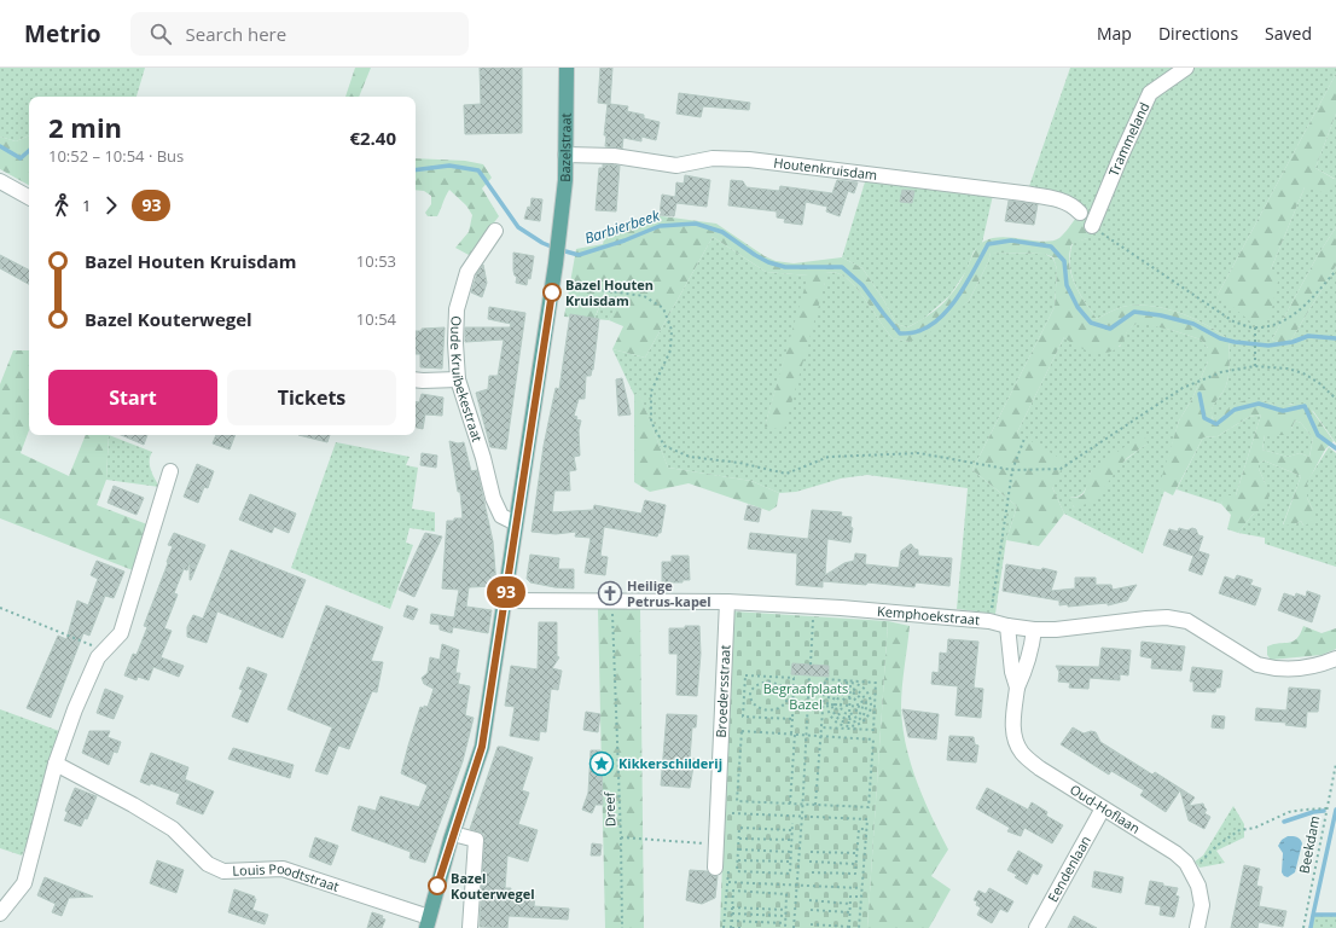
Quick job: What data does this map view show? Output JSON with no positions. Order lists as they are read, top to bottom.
{
  "streets": {
    "main road": ["Bazelstraat"],
    "street": [
      "Trammeland",
      "Houtenkruisdam",
      "Oude Kruibekestraat",
      "Kemphoekstraat",
      "Broedersstraat",
      "Oud-Hoflaan",
      "Eendenlaan",
      "Louis Poodtstraat"
    ],
    "path": ["Dreef", "Beekdam"]
  },
  "crossings": [
    ["Bazelstraat", "Houtenkruisdam"],
    ["Bazelstraat", "Oude Kruibekestraat"],
    ["Bazelstraat", "Kemphoekstraat"],
    ["Bazelstraat", "Louis Poodtstraat"],
    ["Kemphoekstraat", "Broedersstraat"],
    ["Kemphoekstraat", "Dreef"],
    ["Kemphoekstraat", "Oud-Hoflaan"],
    ["Oud-Hoflaan", "Eendenlaan"]
  ],
  "water": ["Barbierbeek"],
  "parks": ["Begraafplaats Bazel"],
  "places": {
    "other": ["Bazel Houten Kruisdam", "Bazel Kouterwegel"],
    "church": ["Heilige Petrus-kapel"],
    "place": ["Kikkerschilderij"]
  },
  "lines": ["bus line 93"],
  "page": {
    "header": "Metrio",
    "search": "Search here",
    "nav": ["Map", "Directions", "Saved"],
    "on_map": "93",
    "heading": ["2 min", "10:52 – 10:54 · Bus", "€2.40"],
    "legs": ["1", "93"],
    "list": [
      {
        "name": "Bazel Houten Kruisdam",
        "value": "10:53"
      },
      {
        "name": "Bazel Kouterwegel",
        "value": "10:54"
      }
    ],
    "buttons": ["Start", "Tickets"]
  }
}
